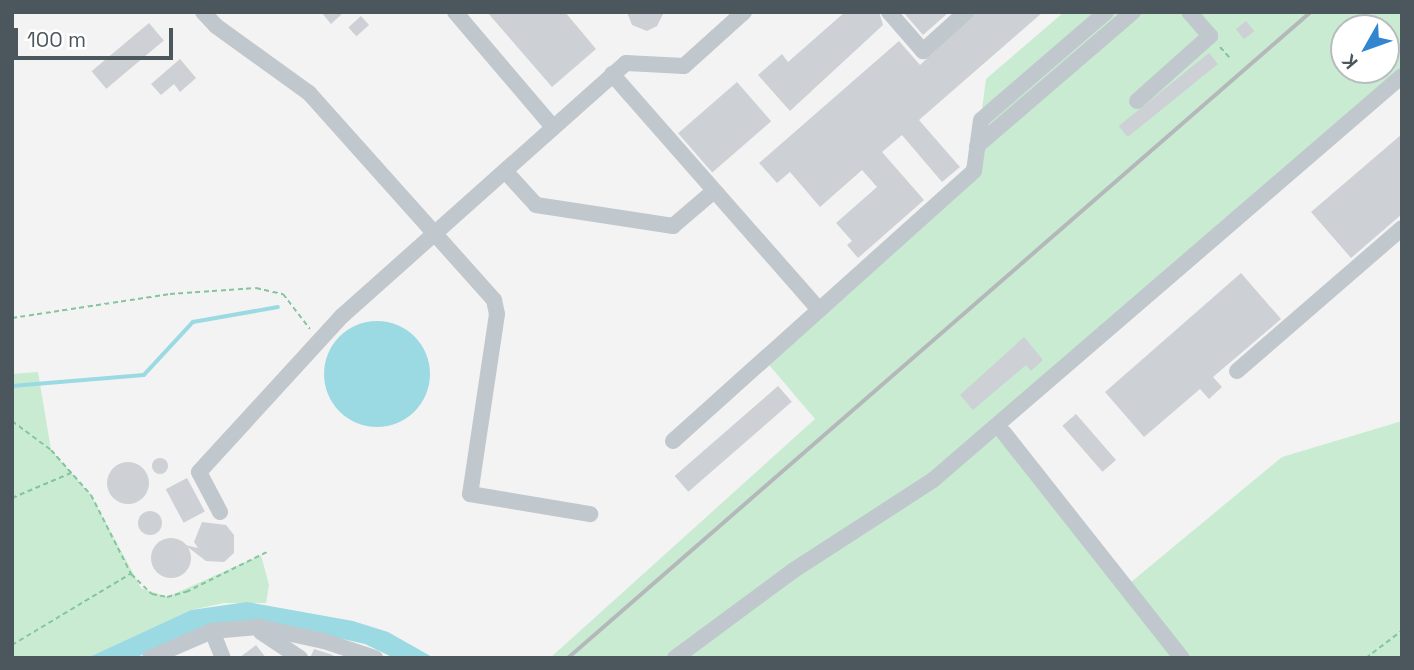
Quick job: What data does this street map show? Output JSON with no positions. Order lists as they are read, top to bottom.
{
  "scale_bar": "100 m",
  "north": "bottom left"
}
